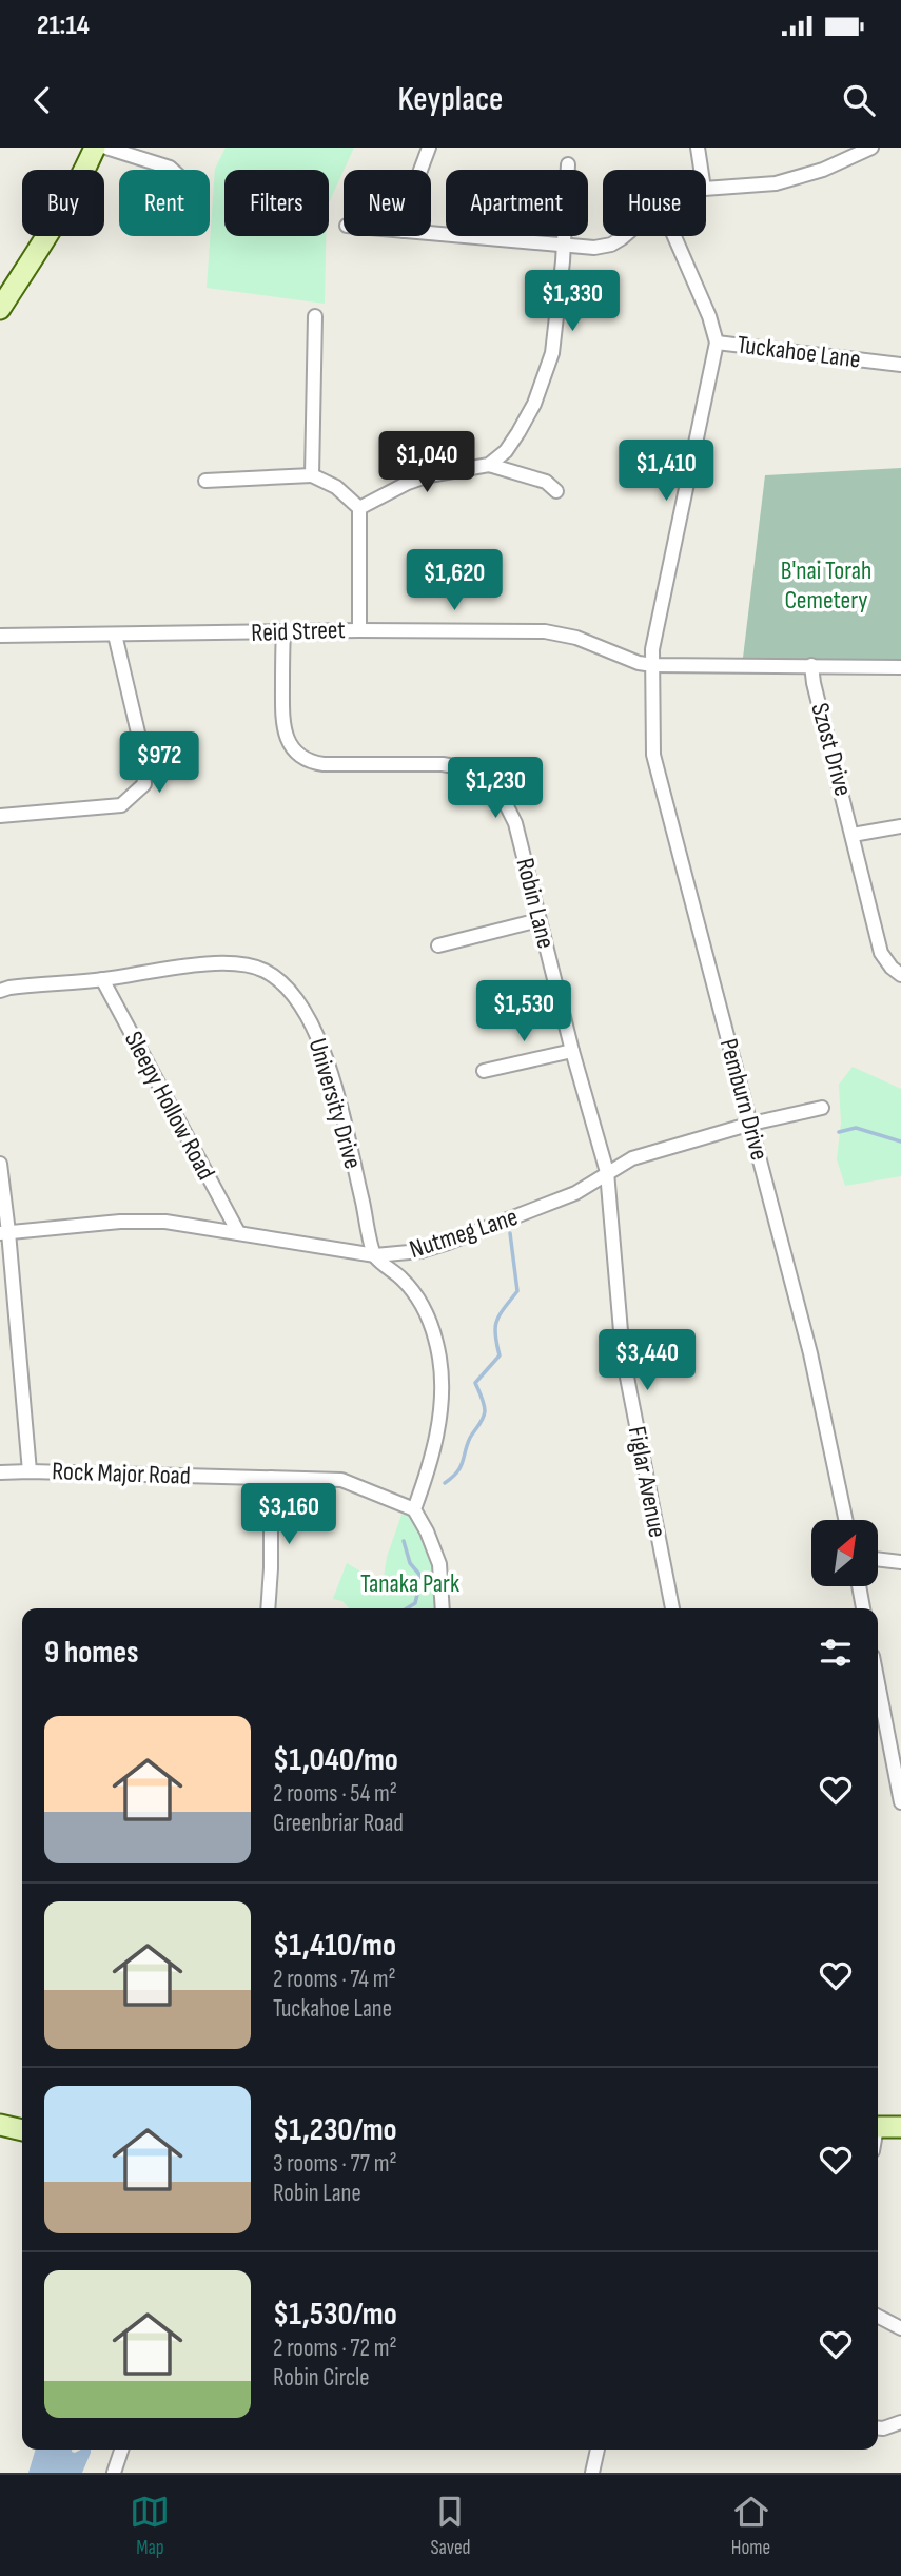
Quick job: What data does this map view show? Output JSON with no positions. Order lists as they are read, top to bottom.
{
  "streets": {
    "street": [
      "Tuckahoe Lane",
      "Reid Street",
      "Szost Drive",
      "Robin Lane",
      "Pemburn Drive",
      "University Drive",
      "Sleepy Hollow Road",
      "Nutmeg Lane",
      "Rock Major Road",
      "Figlar Avenue"
    ]
  },
  "crossings": [
    ["Tuckahoe Lane", "Reid Street"],
    ["Tuckahoe Lane", "Pemburn Drive"],
    ["Reid Street", "Szost Drive"],
    ["Reid Street", "Robin Lane"],
    ["Reid Street", "Pemburn Drive"],
    ["Robin Lane", "Nutmeg Lane"],
    ["Robin Lane", "Figlar Avenue"],
    ["Pemburn Drive", "Nutmeg Lane"],
    ["University Drive", "Sleepy Hollow Road"],
    ["University Drive", "Nutmeg Lane"],
    ["Sleepy Hollow Road", "Nutmeg Lane"],
    ["Nutmeg Lane", "Figlar Avenue"]
  ],
  "parks": ["B'nai Torah Cemetery", "Tanaka Park"],
  "north": "top right",
  "page": {
    "status": "21:14",
    "header": "Keyplace",
    "chip": [
      "Buy",
      "Rent",
      "Filters",
      "New",
      "Apartment",
      "House"
    ],
    "price": [
      "$1,330",
      "$1,040",
      "$1,410",
      "$1,620",
      "$972",
      "$1,230",
      "$1,530",
      "$3,440",
      "$3,160"
    ],
    "heading": "9 homes",
    "list": [
      {
        "name": "$1,040/mo",
        "note": "2 rooms · 54 m² · Greenbriar Road"
      },
      {
        "name": "$1,410/mo",
        "note": "2 rooms · 74 m² · Tuckahoe Lane"
      },
      {
        "name": "$1,230/mo",
        "note": "3 rooms · 77 m² · Robin Lane"
      },
      {
        "name": "$1,530/mo",
        "note": "2 rooms · 72 m² · Robin Circle"
      }
    ],
    "tabs": ["Map", "Saved", "Home"]
  }
}
